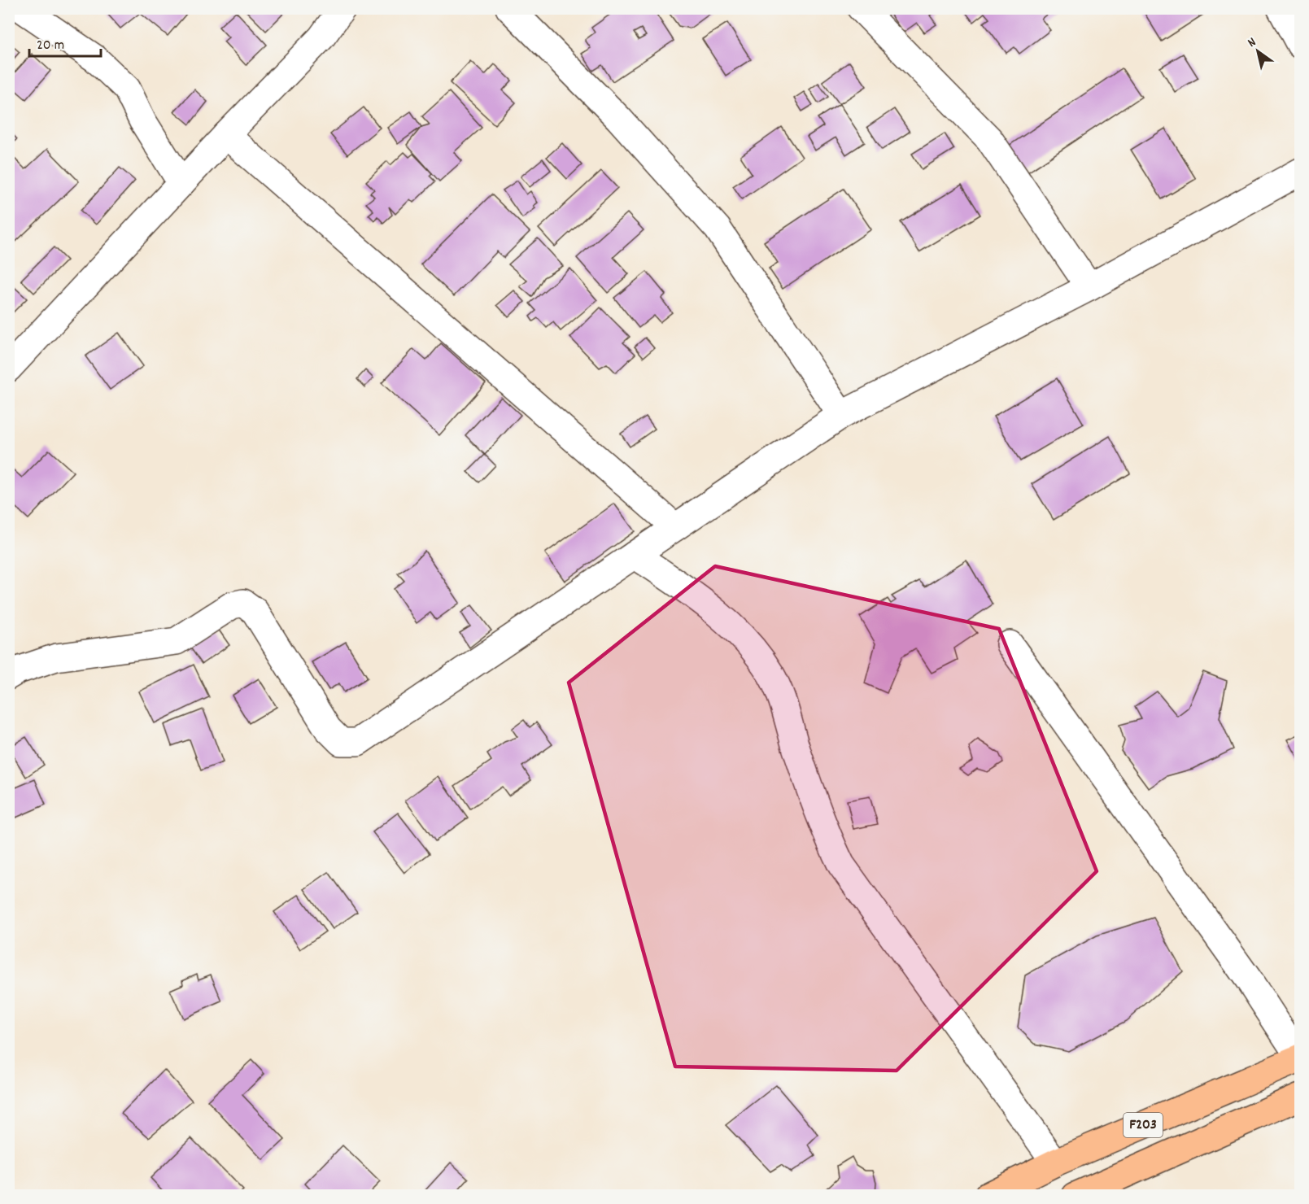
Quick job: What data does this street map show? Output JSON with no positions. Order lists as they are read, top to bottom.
{
  "streets": {
    "main road": ["F203"]
  },
  "scale_bar": "20 m",
  "north": "top left"
}
